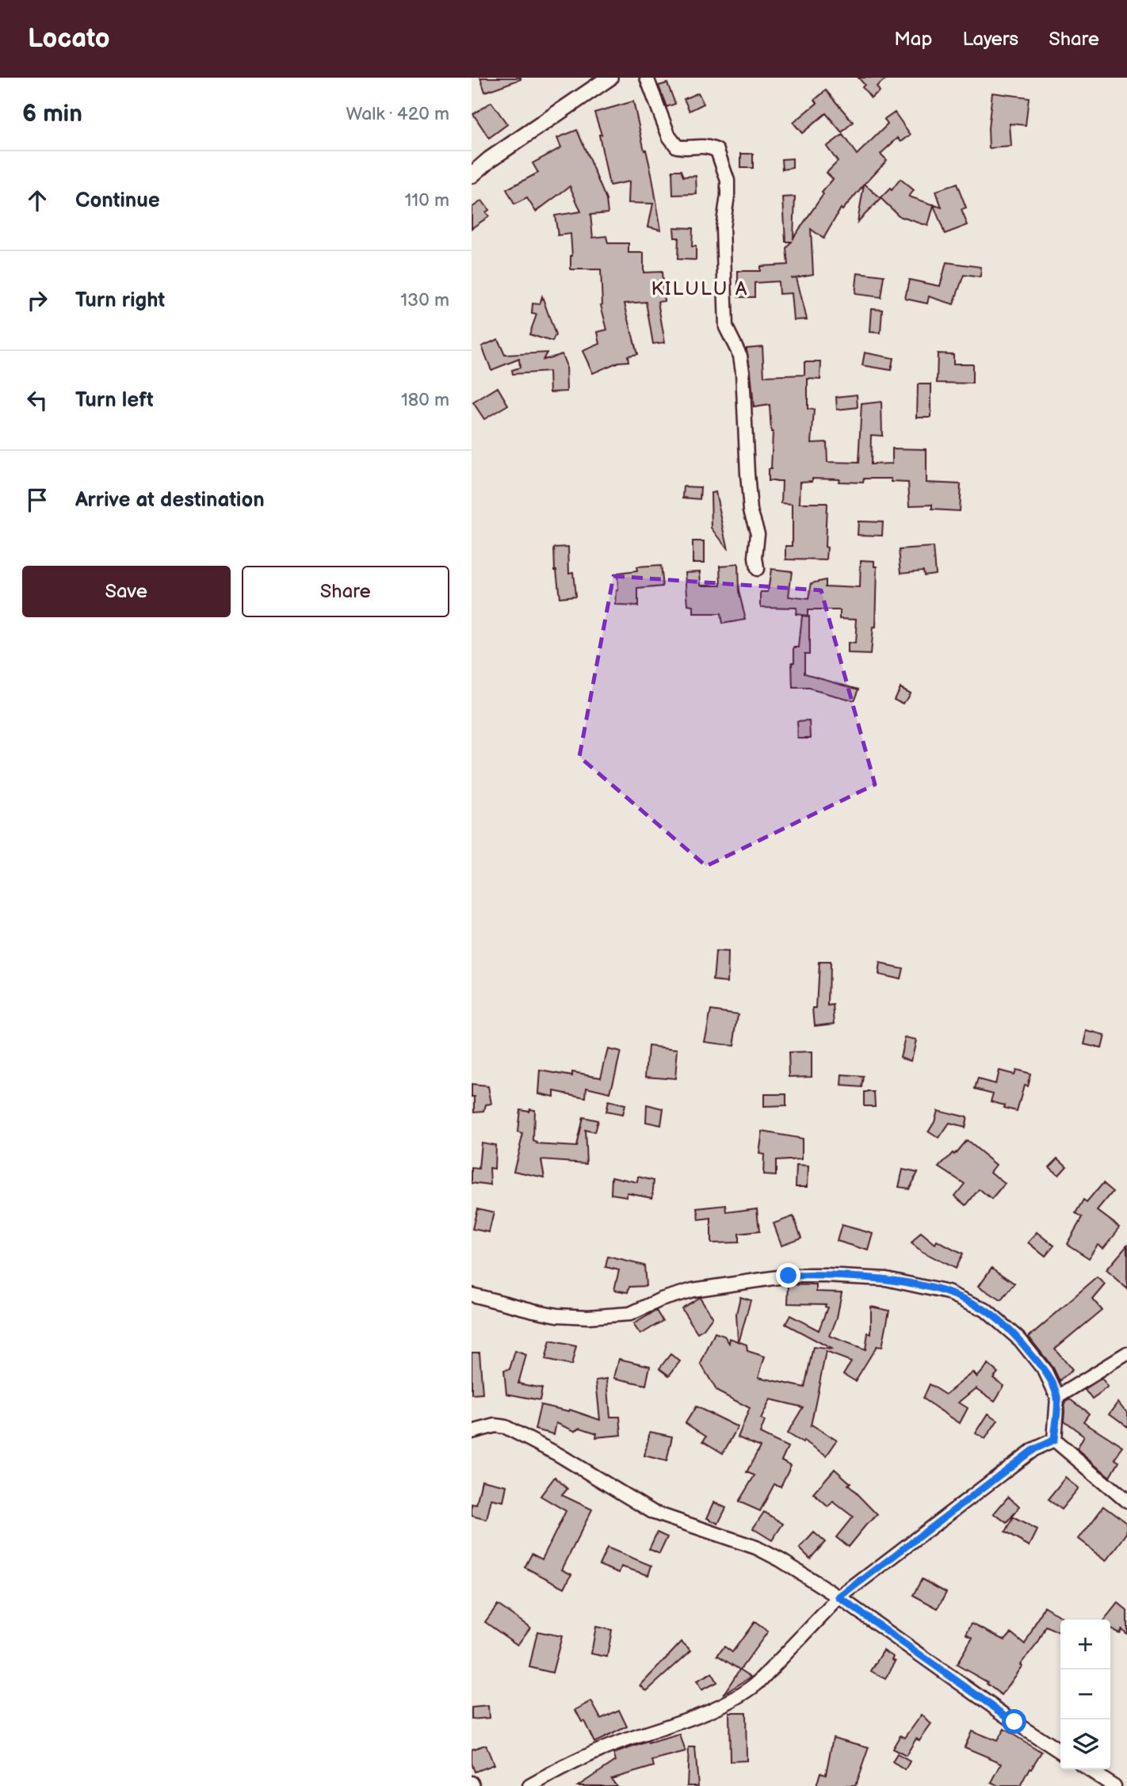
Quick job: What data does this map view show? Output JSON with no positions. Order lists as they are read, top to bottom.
{
  "districts": ["KILULU A"],
  "page": {
    "header": "Locato",
    "nav": ["Map", "Layers", "Share"],
    "heading": ["6 min", "Walk · 420 m"],
    "list": [
      ["Continue", "110 m"],
      ["Turn right", "130 m"],
      ["Turn left", "180 m"],
      "Arrive at destination"
    ],
    "buttons": ["Save", "Share"],
    "map_buttons": ["+", "−"]
  }
}
